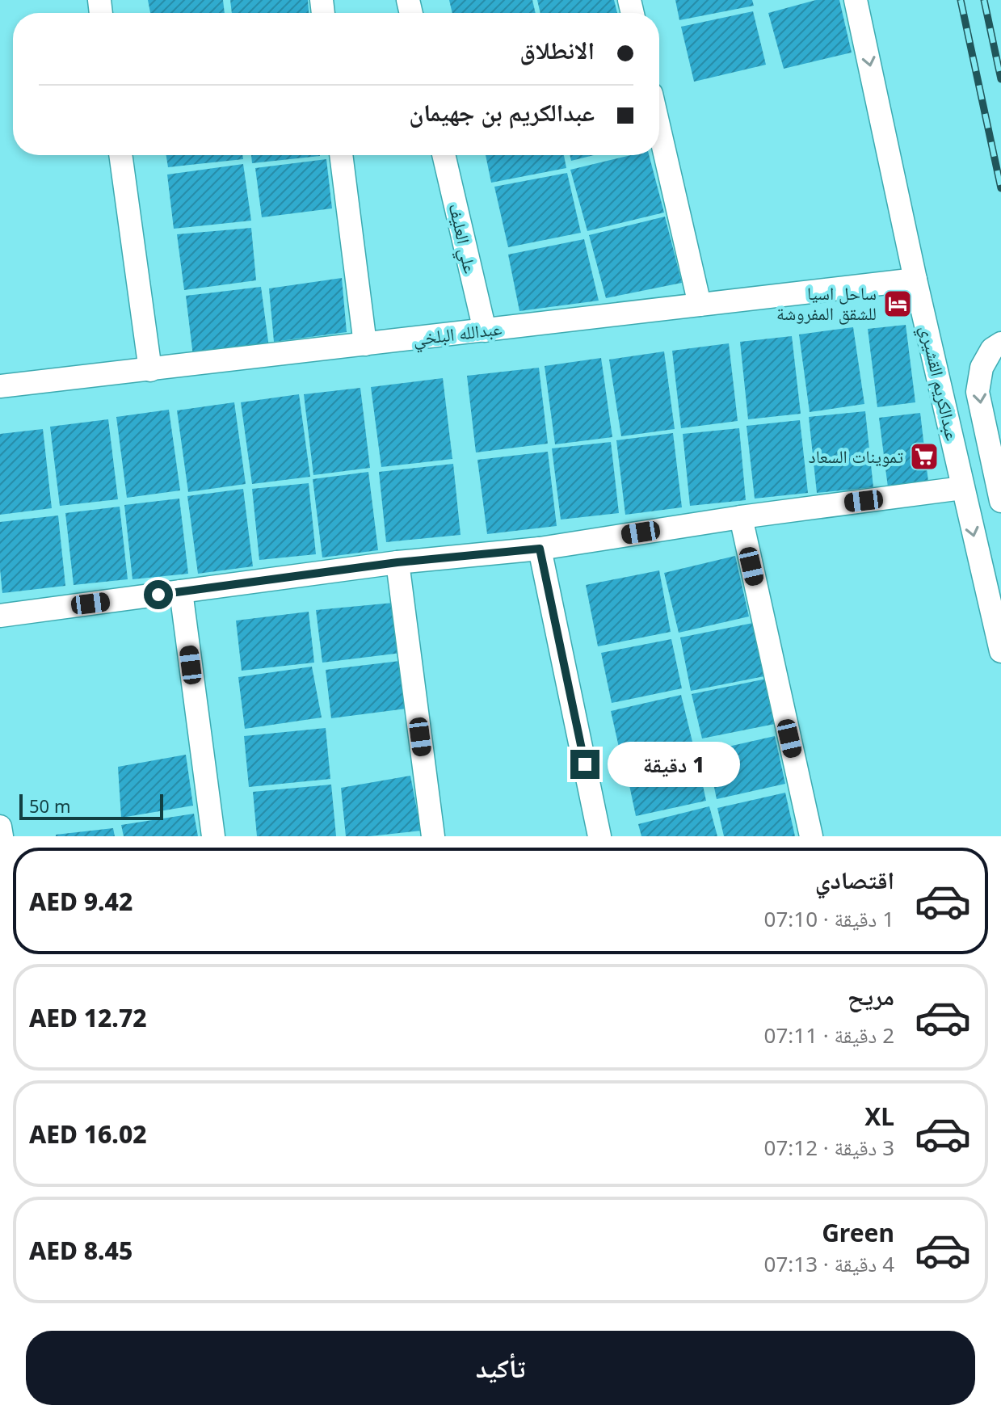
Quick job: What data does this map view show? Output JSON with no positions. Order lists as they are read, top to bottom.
{
  "streets": {
    "street": ["علي العليف", "عبدالله البلخي", "عبدالكريم القشيري"]
  },
  "crossings": [
    ["علي العليف", "عبدالله البلخي"],
    ["عبدالله البلخي", "عبدالكريم القشيري"]
  ],
  "one_way": ["عبدالكريم القشيري"],
  "places": {
    "hotel": ["ساحل اسيا للشقق المفروشة"],
    "supermarket": ["تموينات السعاد"]
  },
  "scale_bar": "50 m",
  "page": {
    "banner": ["الانطلاق", "عبدالكريم بن جهيمان"],
    "bubble": "1 دقيقة",
    "scale": "50 m",
    "list": [
      {
        "name": "اقتصادي",
        "note": "1 دقيقة · 07:10",
        "value": "AED 9.42"
      },
      {
        "name": "مريح",
        "note": "2 دقيقة · 07:11",
        "value": "AED 12.72"
      },
      {
        "name": "XL",
        "note": "3 دقيقة · 07:12",
        "value": "AED 16.02"
      },
      {
        "name": "Green",
        "note": "4 دقيقة · 07:13",
        "value": "AED 8.45"
      }
    ],
    "buttons": "تأكيد"
  }
}
